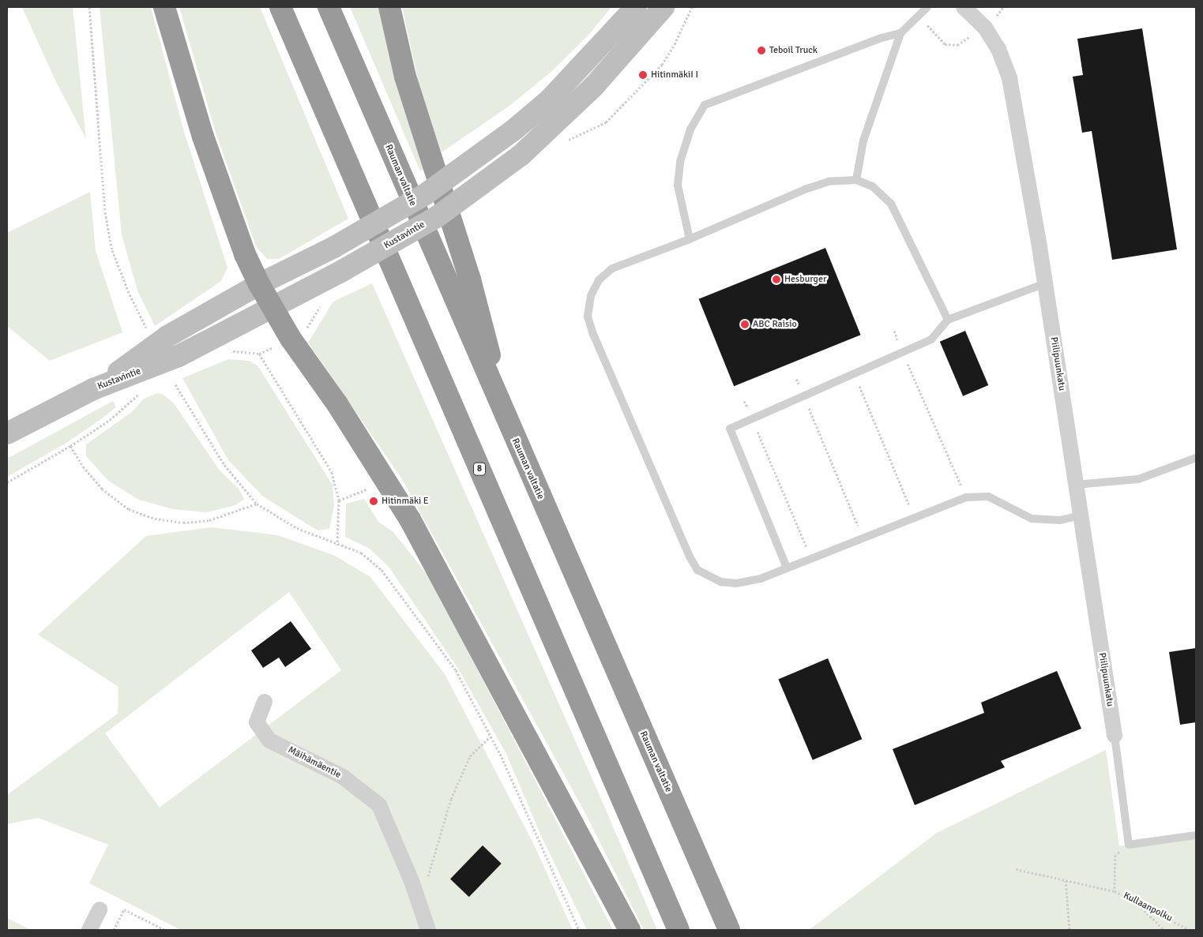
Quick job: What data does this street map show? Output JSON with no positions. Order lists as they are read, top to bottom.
{
  "streets": {
    "highway": ["Rauman valtatie", "8"],
    "main road": ["Kustavintie"],
    "street": ["Piilipuunkatu", "Mäihämäentie"],
    "path": ["Kullaanpolku"]
  },
  "places": [
    "Teboil Truck",
    "HitinmäkiI I",
    "Hesburger",
    "ABC Raisio",
    "Hitinmäki E"
  ]
}
